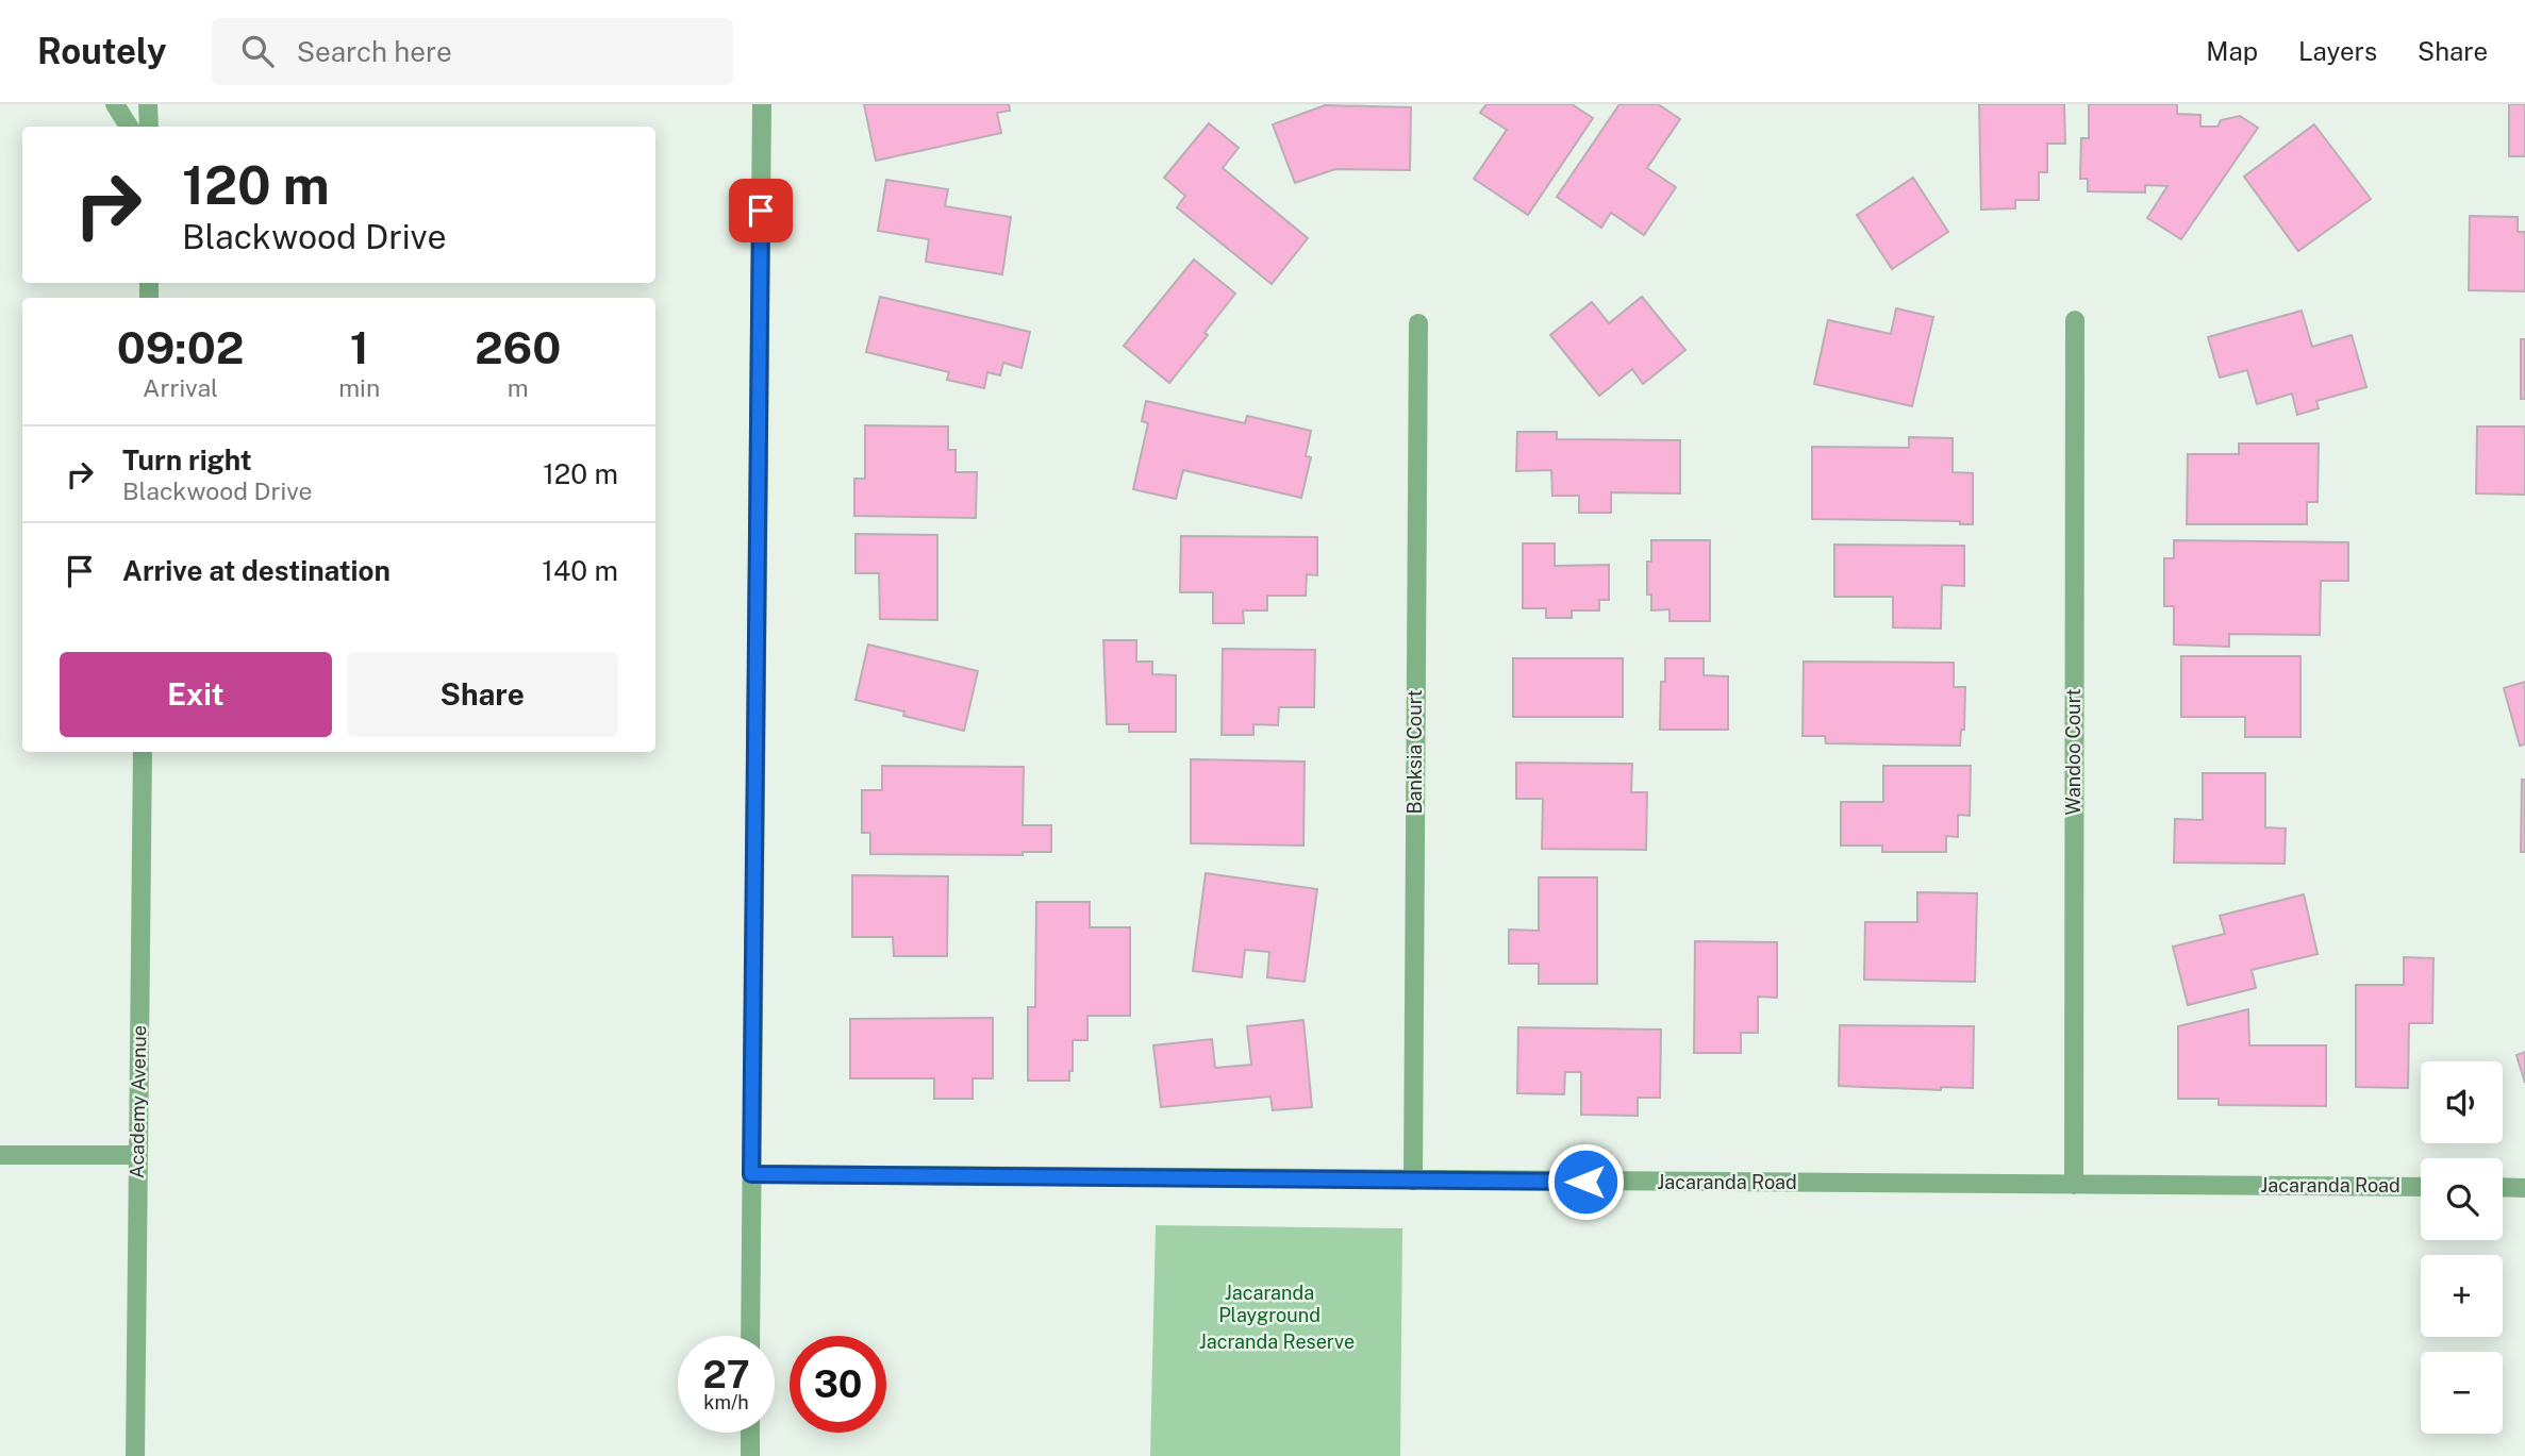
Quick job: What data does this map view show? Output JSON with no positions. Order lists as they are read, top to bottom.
{
  "streets": {
    "street": [
      "Banksia Court",
      "Wandoo Court",
      "Academy Avenue",
      "Jacaranda Road"
    ]
  },
  "crossings": [
    ["Banksia Court", "Jacaranda Road"],
    ["Wandoo Court", "Jacaranda Road"]
  ],
  "parks": ["Jacaranda Playground", "Jacranda Reserve"],
  "page": {
    "header": "Routely",
    "search": "Search here",
    "nav": ["Map", "Layers", "Share"],
    "turn": ["120 m", "Blackwood Drive"],
    "eta": [
      "09:02",
      "Arrival",
      "1",
      "min",
      "260",
      "m"
    ],
    "list": [
      {
        "name": "Turn right",
        "note": "Blackwood Drive",
        "value": "120 m"
      },
      {
        "name": "Arrive at destination",
        "value": "140 m"
      }
    ],
    "buttons": ["Exit", "Share"],
    "map_buttons": ["+", "−"],
    "speed": "27 km/h",
    "limit": "30"
  }
}
